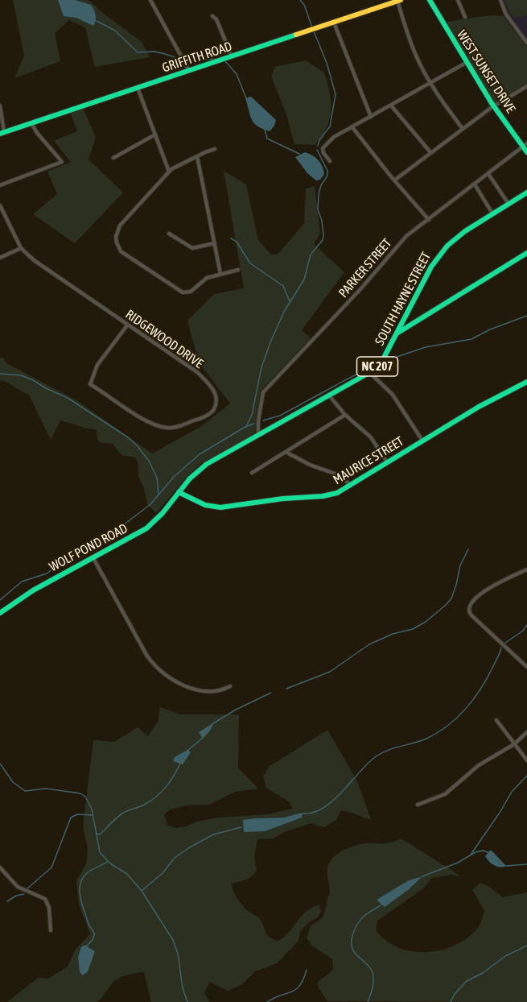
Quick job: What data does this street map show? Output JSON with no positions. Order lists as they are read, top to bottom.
{
  "streets": {
    "street": [
      "GRIFFITH ROAD",
      "WEST SUNSET DRIVE",
      "PARKER STREET",
      "SOUTH HAYNE STREET",
      "RIDGEWOOD DRIVE",
      "NC 207",
      "MAURICE STREET",
      "WOLF POND ROAD"
    ]
  },
  "crossings": [
    ["WEST SUNSET DRIVE", "PARKER STREET"],
    ["PARKER STREET", "SOUTH HAYNE STREET"],
    ["SOUTH HAYNE STREET", "MAURICE STREET"],
    ["SOUTH HAYNE STREET", "WOLF POND ROAD"],
    ["MAURICE STREET", "WOLF POND ROAD"]
  ]
}
